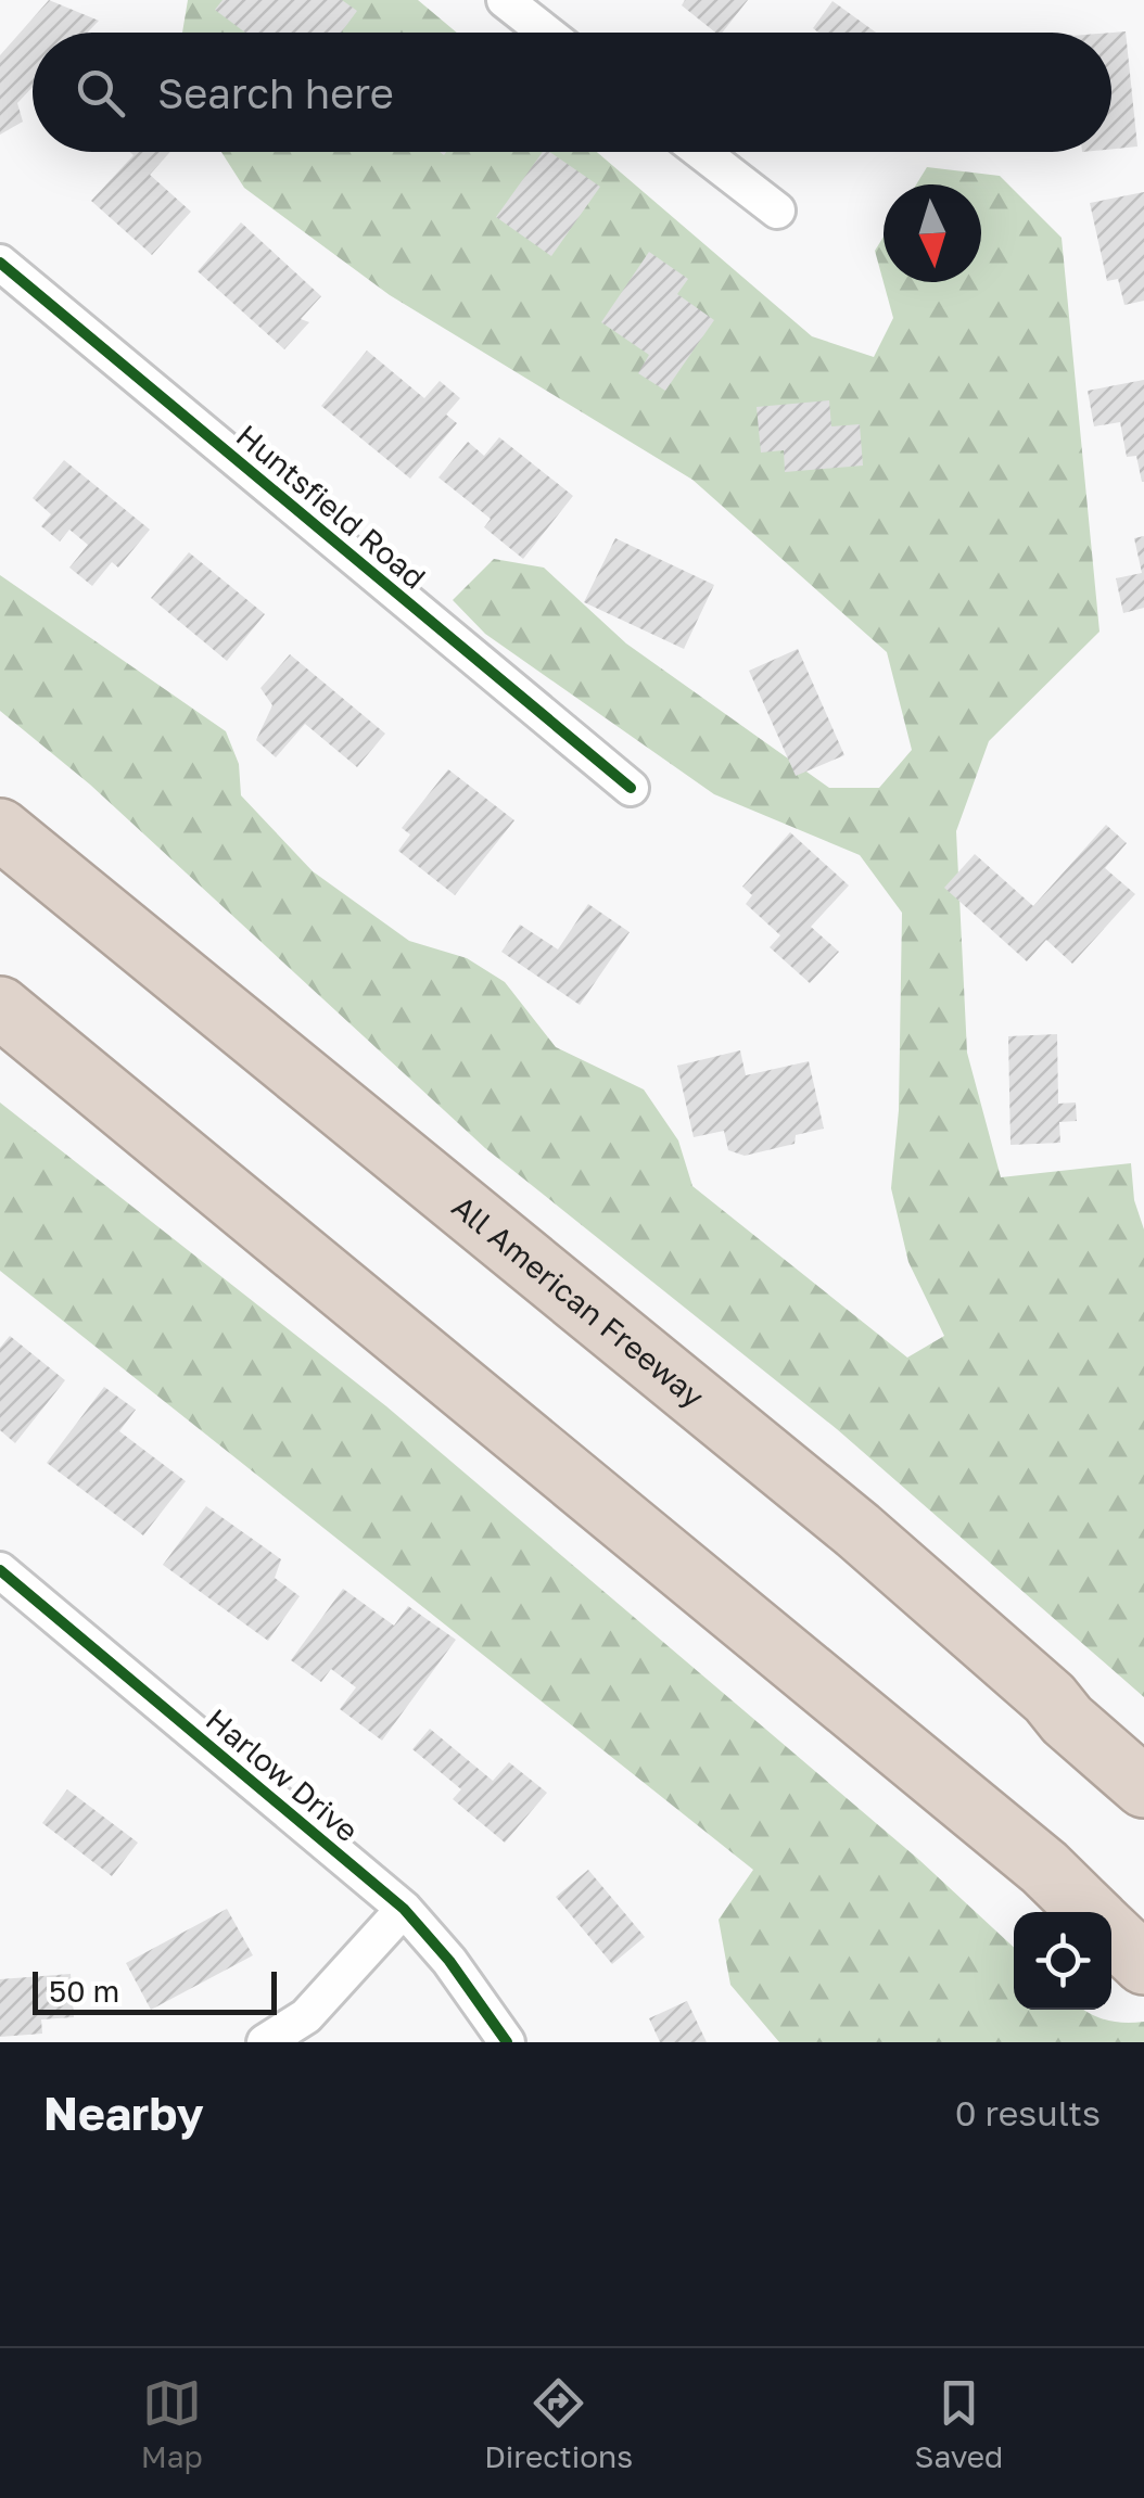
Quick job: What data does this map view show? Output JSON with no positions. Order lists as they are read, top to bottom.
{
  "streets": {
    "highway": ["All American Freeway"],
    "street": ["Huntsfield Road", "Harlow Drive"]
  },
  "scale_bar": "50 m",
  "north": "bottom",
  "page": {
    "search": "Search here",
    "scale": "50 m",
    "heading": ["Nearby", "0 results"],
    "nav": ["Map", "Directions", "Saved"]
  }
}
